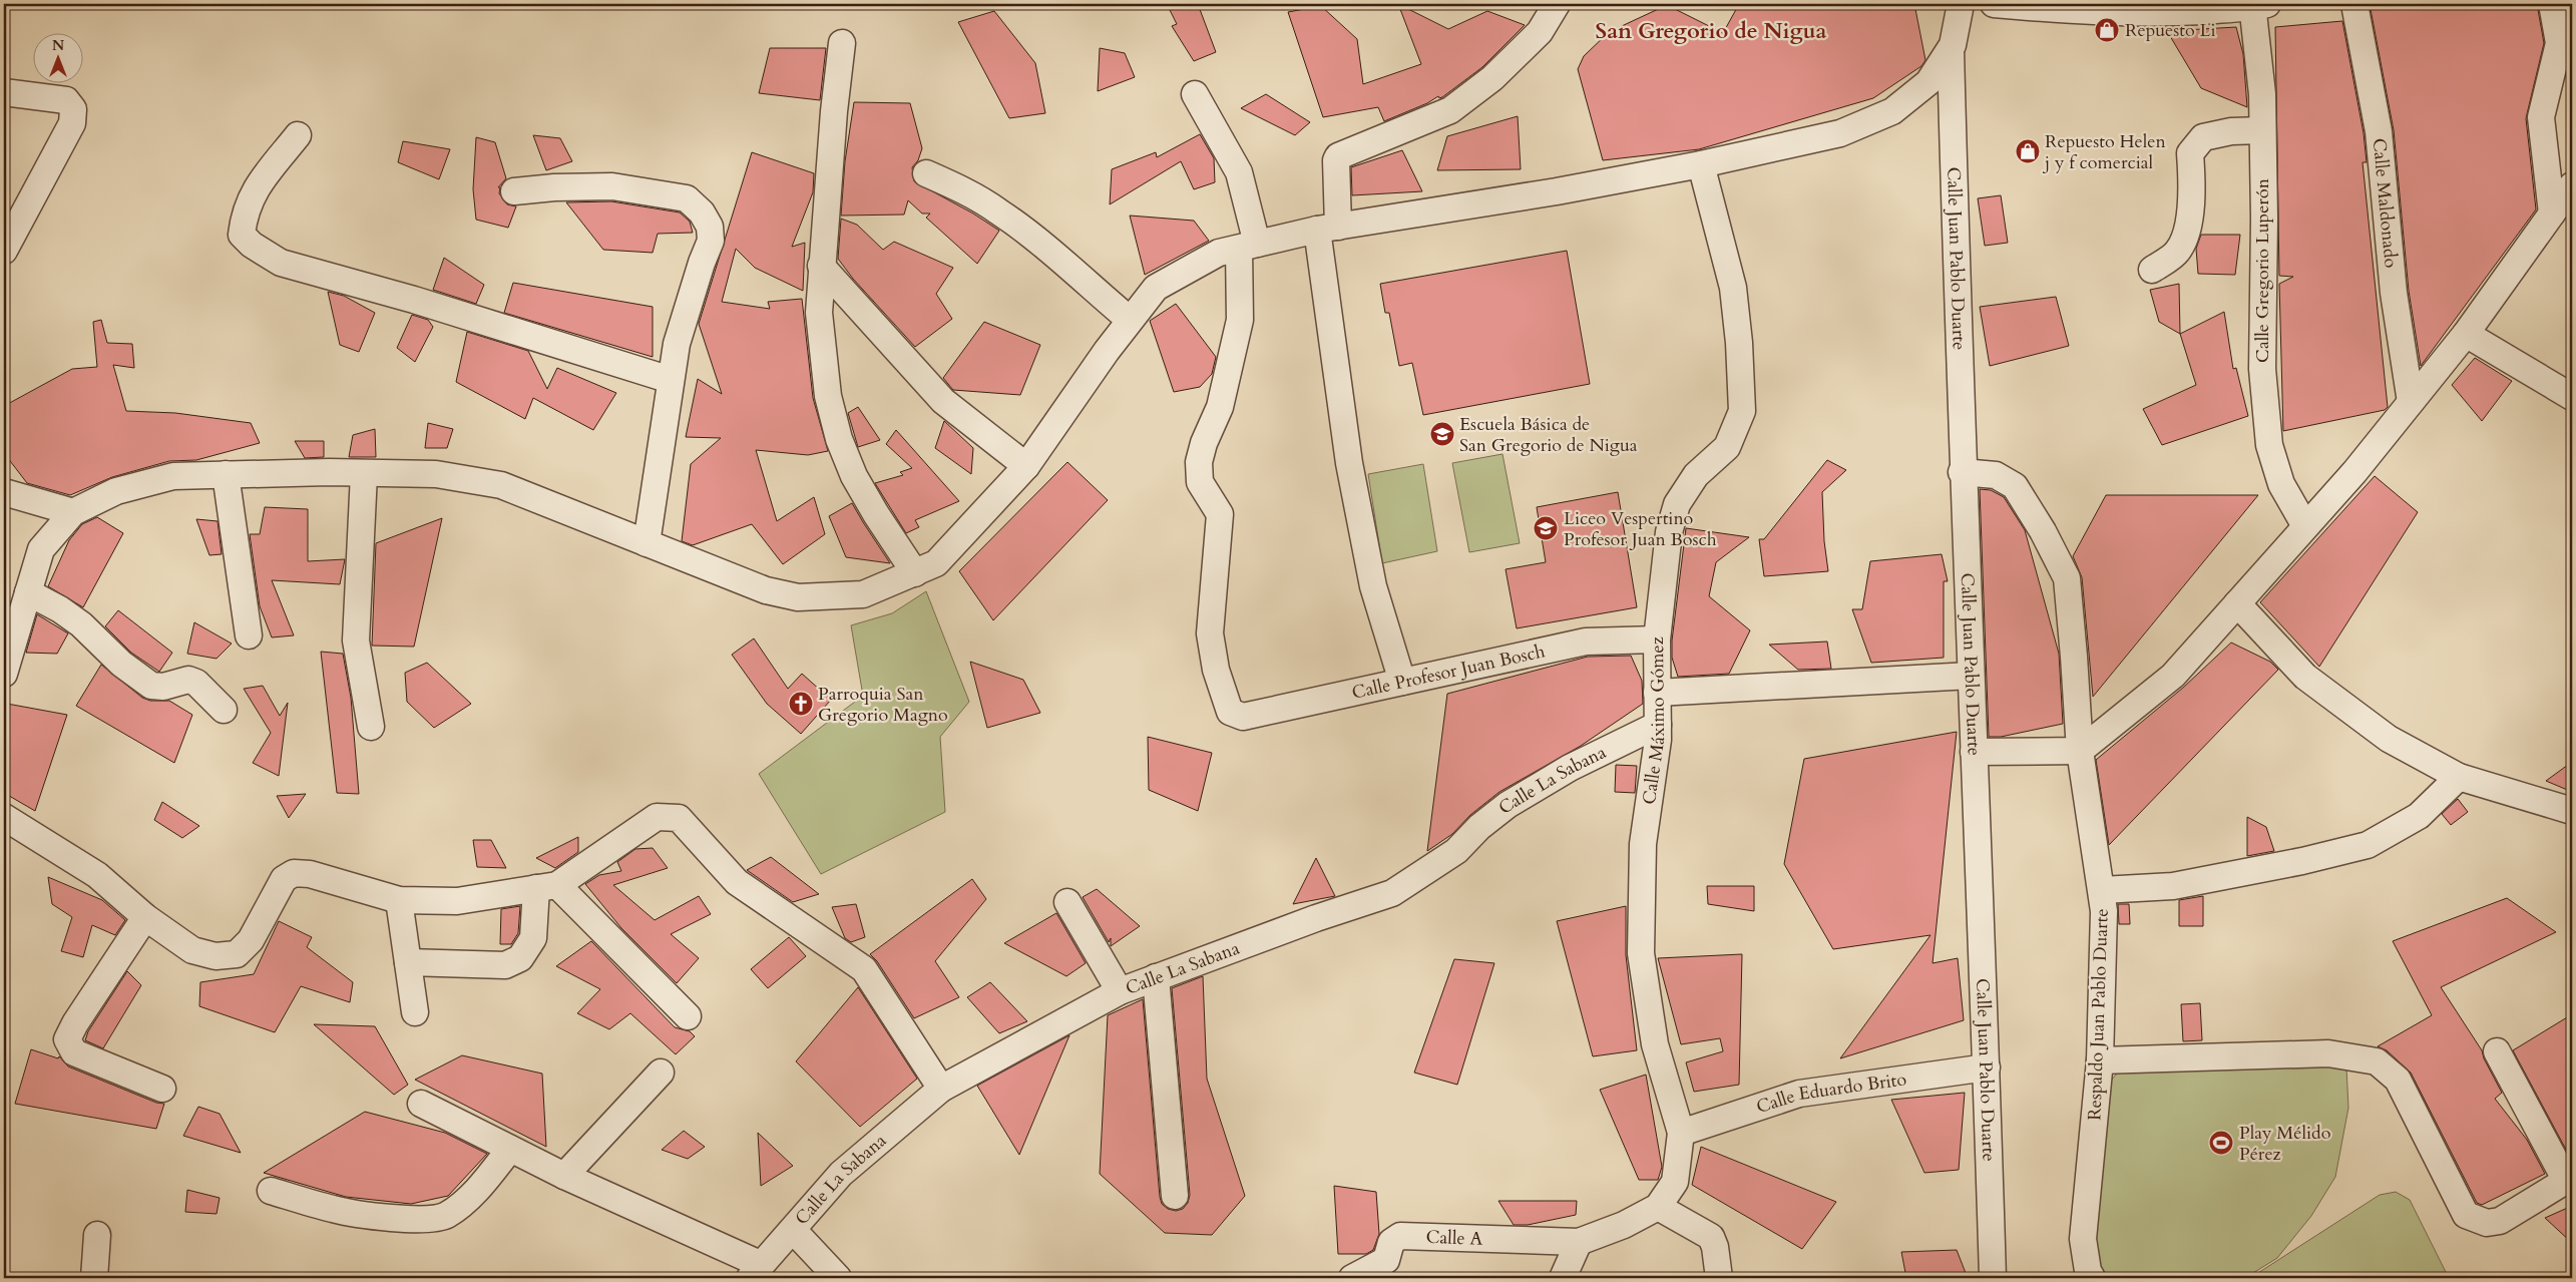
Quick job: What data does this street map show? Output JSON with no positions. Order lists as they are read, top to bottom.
{
  "streets": {
    "street": [
      "Calle Maldonado",
      "Calle Juan Pablo Duarte",
      "Calle Gregorio Luperón",
      "Calle Profesor Juan Bosch",
      "Calle Máximo Gómez",
      "Calle La Sabana",
      "Respaldo Juan Pablo Duarte",
      "Calle Eduardo Brito",
      "Calle A"
    ]
  },
  "crossings": [
    ["Calle Juan Pablo Duarte", "Respaldo Juan Pablo Duarte"],
    ["Calle Juan Pablo Duarte", "Calle Eduardo Brito"],
    ["Calle Profesor Juan Bosch", "Calle Máximo Gómez"],
    ["Calle Máximo Gómez", "Calle La Sabana"],
    ["Calle Máximo Gómez", "Calle Eduardo Brito"],
    ["Calle Máximo Gómez", "Calle A"]
  ],
  "districts": ["San Gregorio de Nigua"],
  "places": {
    "shop": ["Repuesto Li", "Repuesto Helen j y f comercial"],
    "school or university": ["Escuela Básica de San Gregorio de Nigua", "Liceo Vespertino Profesor Juan Bosch"],
    "church": ["Parroquia San Gregorio Magno"],
    "sports": ["Play Mélido Pérez"]
  },
  "north": "top"
}
